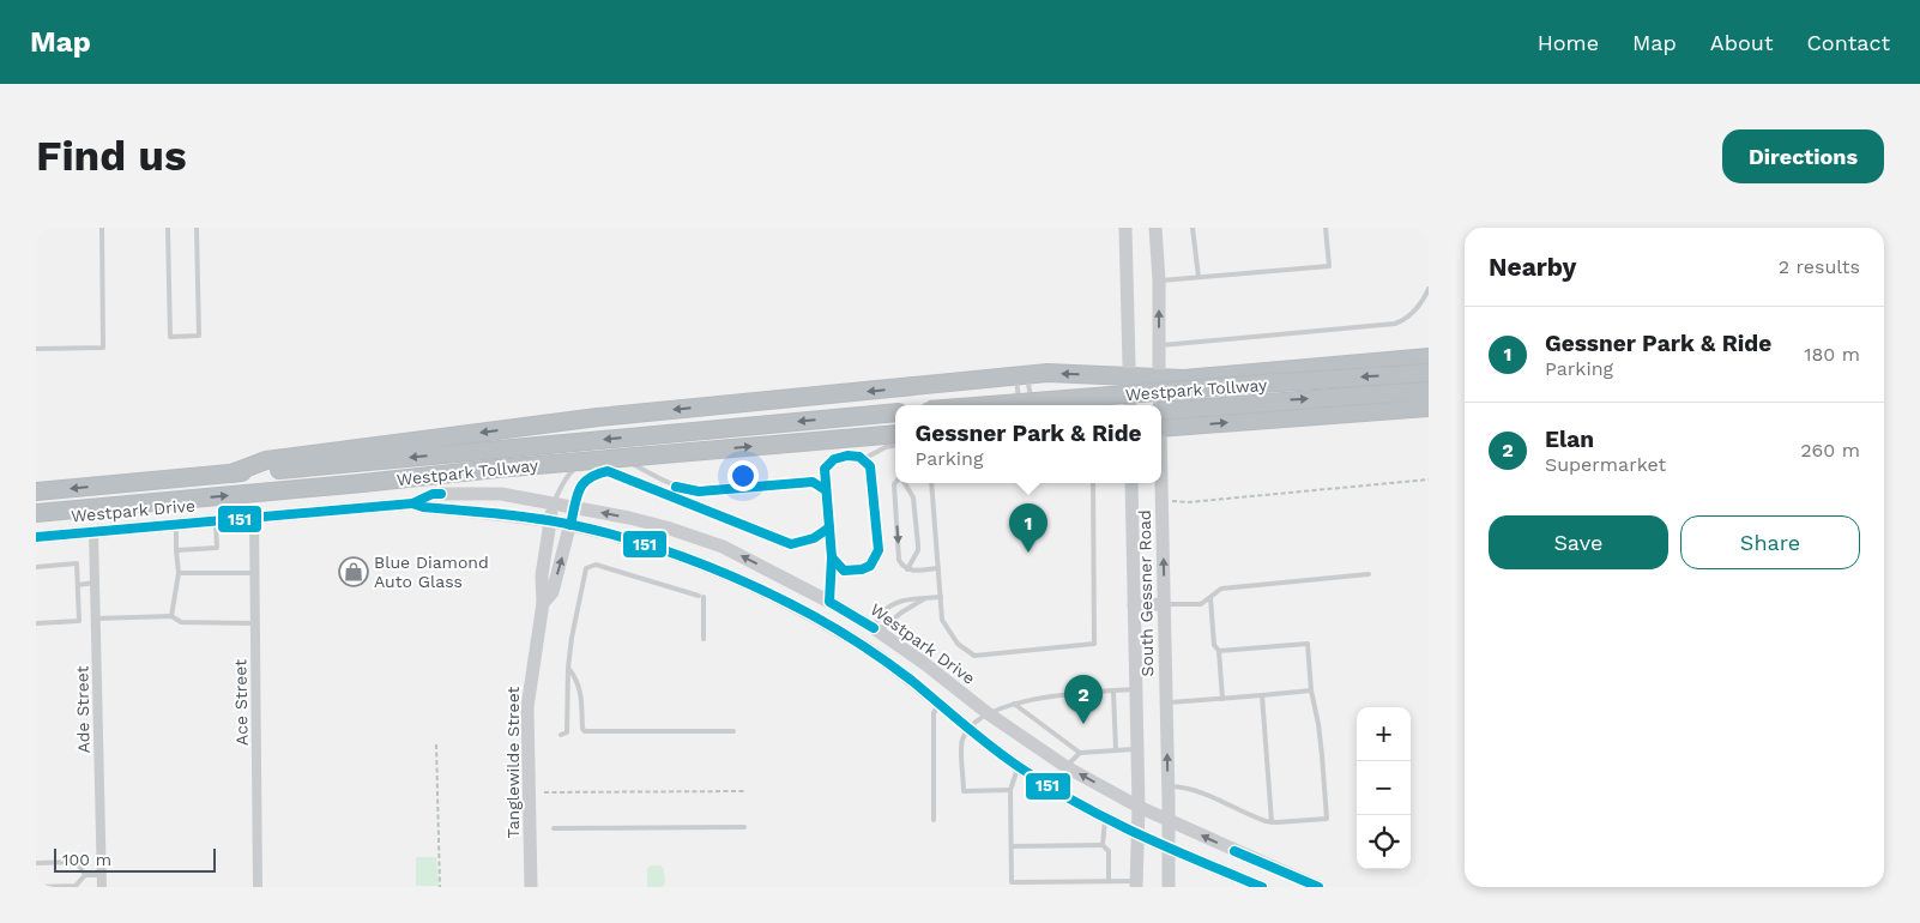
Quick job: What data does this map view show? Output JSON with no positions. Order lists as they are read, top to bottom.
{
  "streets": {
    "highway": ["Westpark Tollway"],
    "main road": ["Westpark Drive", "South Gessner Road", "Tanglewilde Street"],
    "street": ["Ace Street", "Ade Street"]
  },
  "crossings": [
    ["Westpark Drive", "South Gessner Road"],
    ["Westpark Drive", "Ace Street"],
    ["Westpark Drive", "Ade Street"],
    ["Westpark Drive", "Tanglewilde Street"]
  ],
  "places": {
    "shop": ["Blue Diamond Auto Glass"]
  },
  "lines": ["transit line 151"],
  "scale_bar": "100 m",
  "page": {
    "header": "Map",
    "nav": [
      "Home",
      "Map",
      "About",
      "Contact"
    ],
    "buttons": [
      "Directions",
      ["Save", "Share"]
    ],
    "title": "Find us",
    "heading": ["Nearby", "2 results"],
    "list": [
      {
        "mark": "1",
        "name": "Gessner Park & Ride",
        "note": "Parking",
        "value": "180 m"
      },
      {
        "mark": "2",
        "name": "Elan",
        "note": "Supermarket",
        "value": "260 m"
      }
    ],
    "popup": ["Gessner Park & Ride", "Parking"],
    "pins": ["1", "2"],
    "map_buttons": ["+", "−"],
    "scale": "100 m"
  }
}
